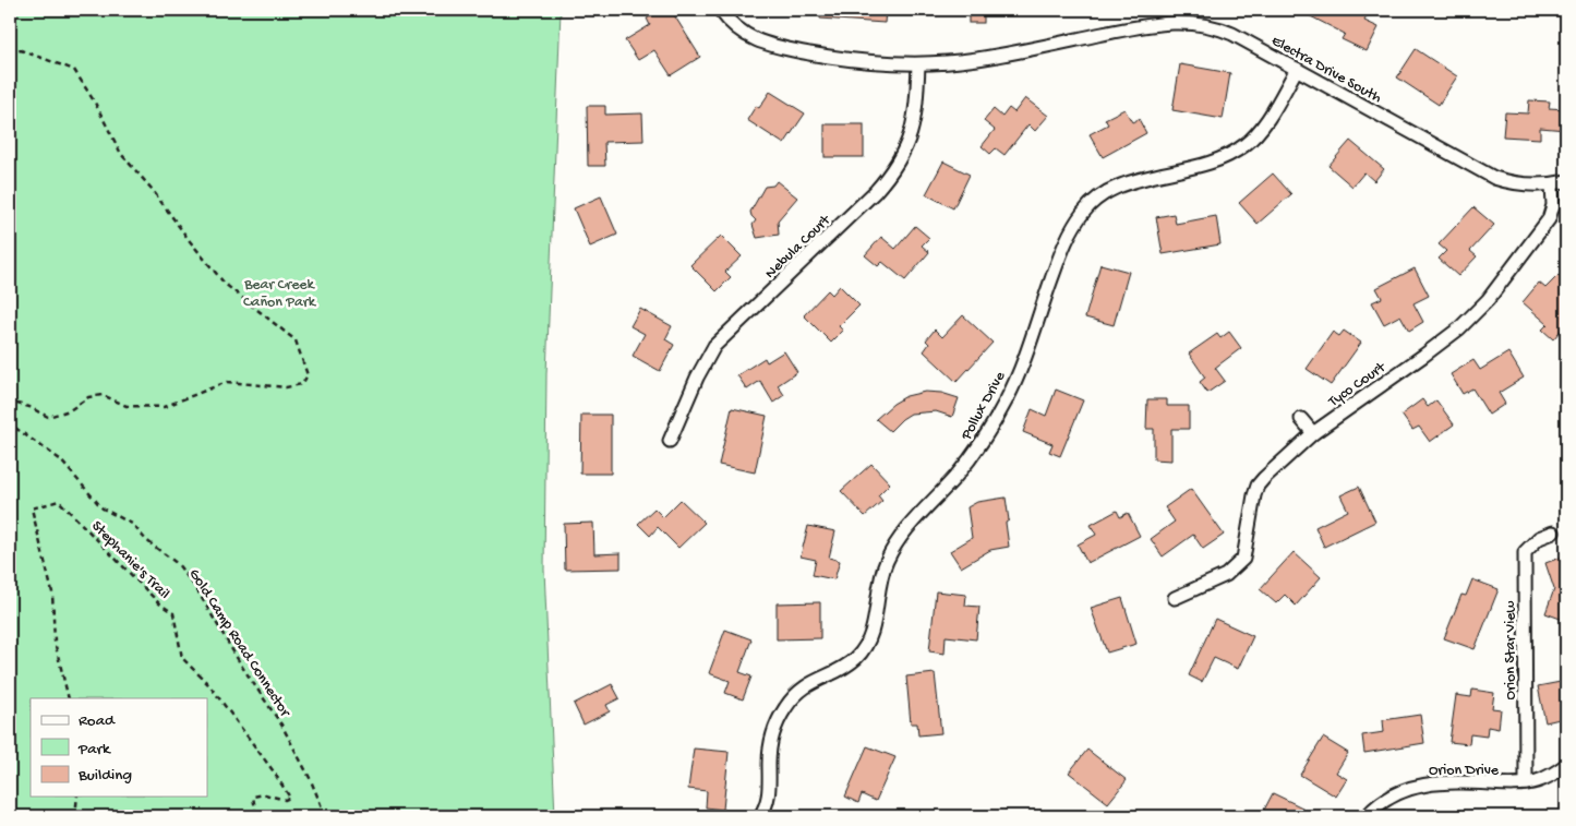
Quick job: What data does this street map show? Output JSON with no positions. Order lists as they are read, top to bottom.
{
  "streets": {
    "street": [
      "Electra Drive South",
      "Nebula Court",
      "Tyco Court",
      "Pollux Drive",
      "Orion Star View",
      "Orion Drive"
    ],
    "path": ["Stephanie's Trail", "Gold Camp Road Connector"]
  },
  "crossings": [
    ["Electra Drive South", "Nebula Court"],
    ["Electra Drive South", "Tyco Court"],
    ["Electra Drive South", "Pollux Drive"],
    ["Orion Star View", "Orion Drive"]
  ],
  "parks": ["Bear Creek Cañon Park"],
  "legend": ["Road", "Park", "Building"]
}
